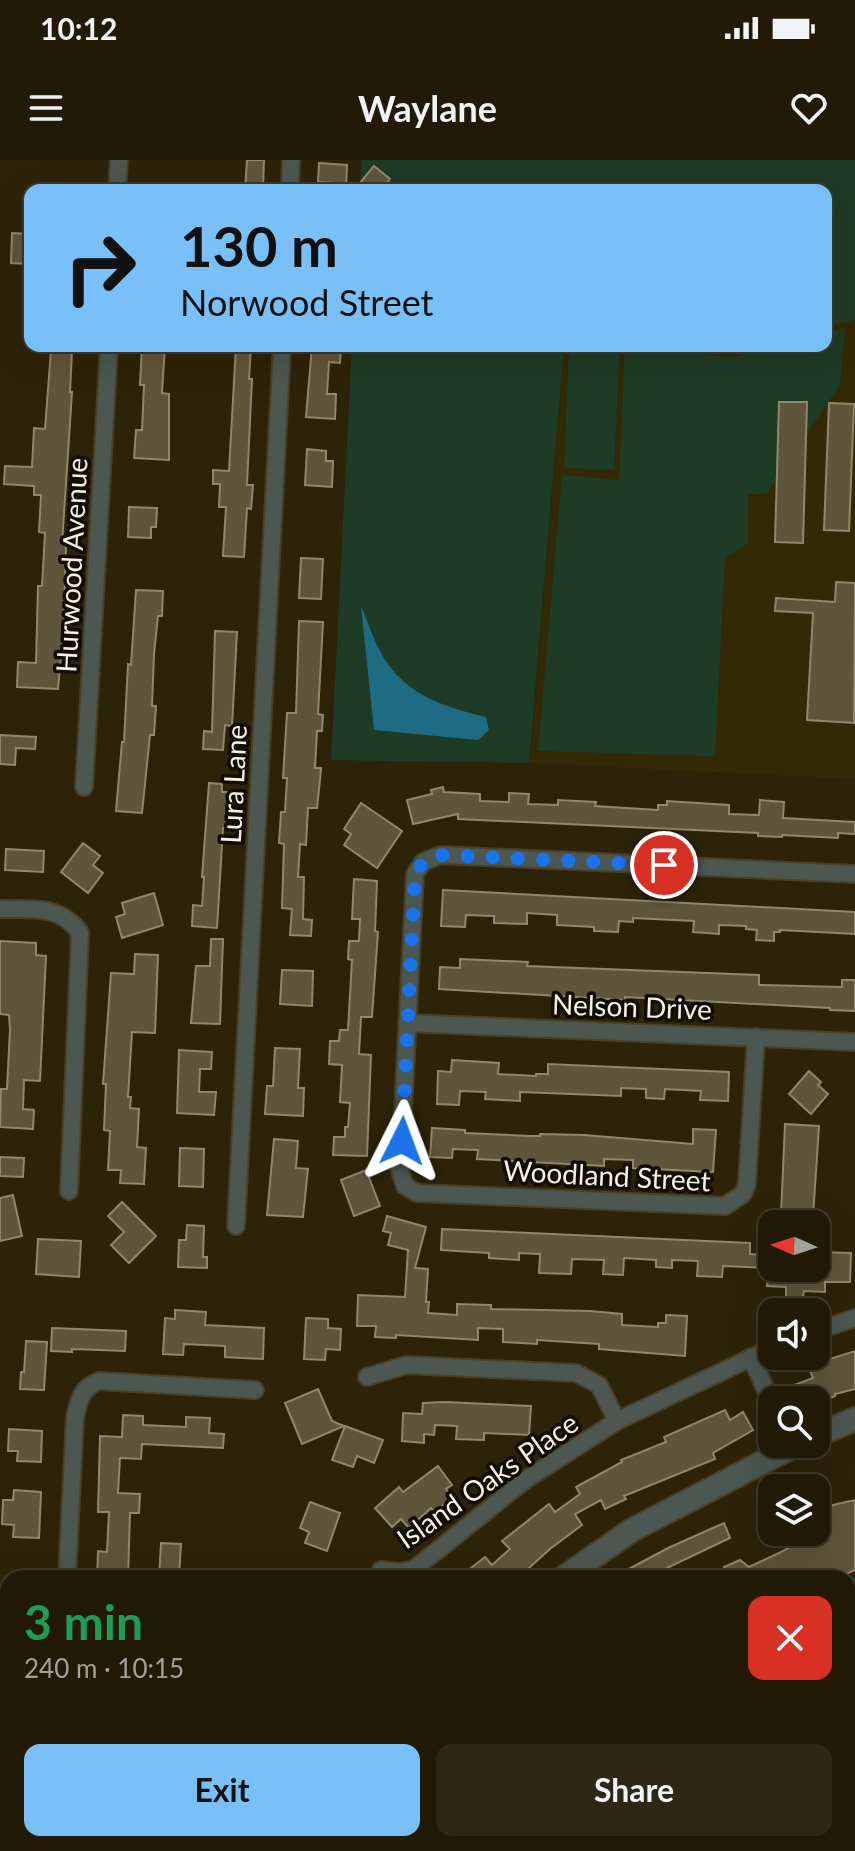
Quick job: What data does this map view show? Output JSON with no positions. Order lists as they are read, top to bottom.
{
  "streets": {
    "street": [
      "Hurwood Avenue",
      "Lura Lane",
      "Nelson Drive",
      "Woodland Street",
      "Island Oaks Place"
    ]
  },
  "crossings": [
    ["Nelson Drive", "Woodland Street"]
  ],
  "north": "left",
  "page": {
    "status": "10:12",
    "header": "Waylane",
    "turn": ["130 m", "Norwood Street"],
    "heading": ["3 min", "240 m · 10:15"],
    "buttons": ["Exit", "Share"]
  }
}
